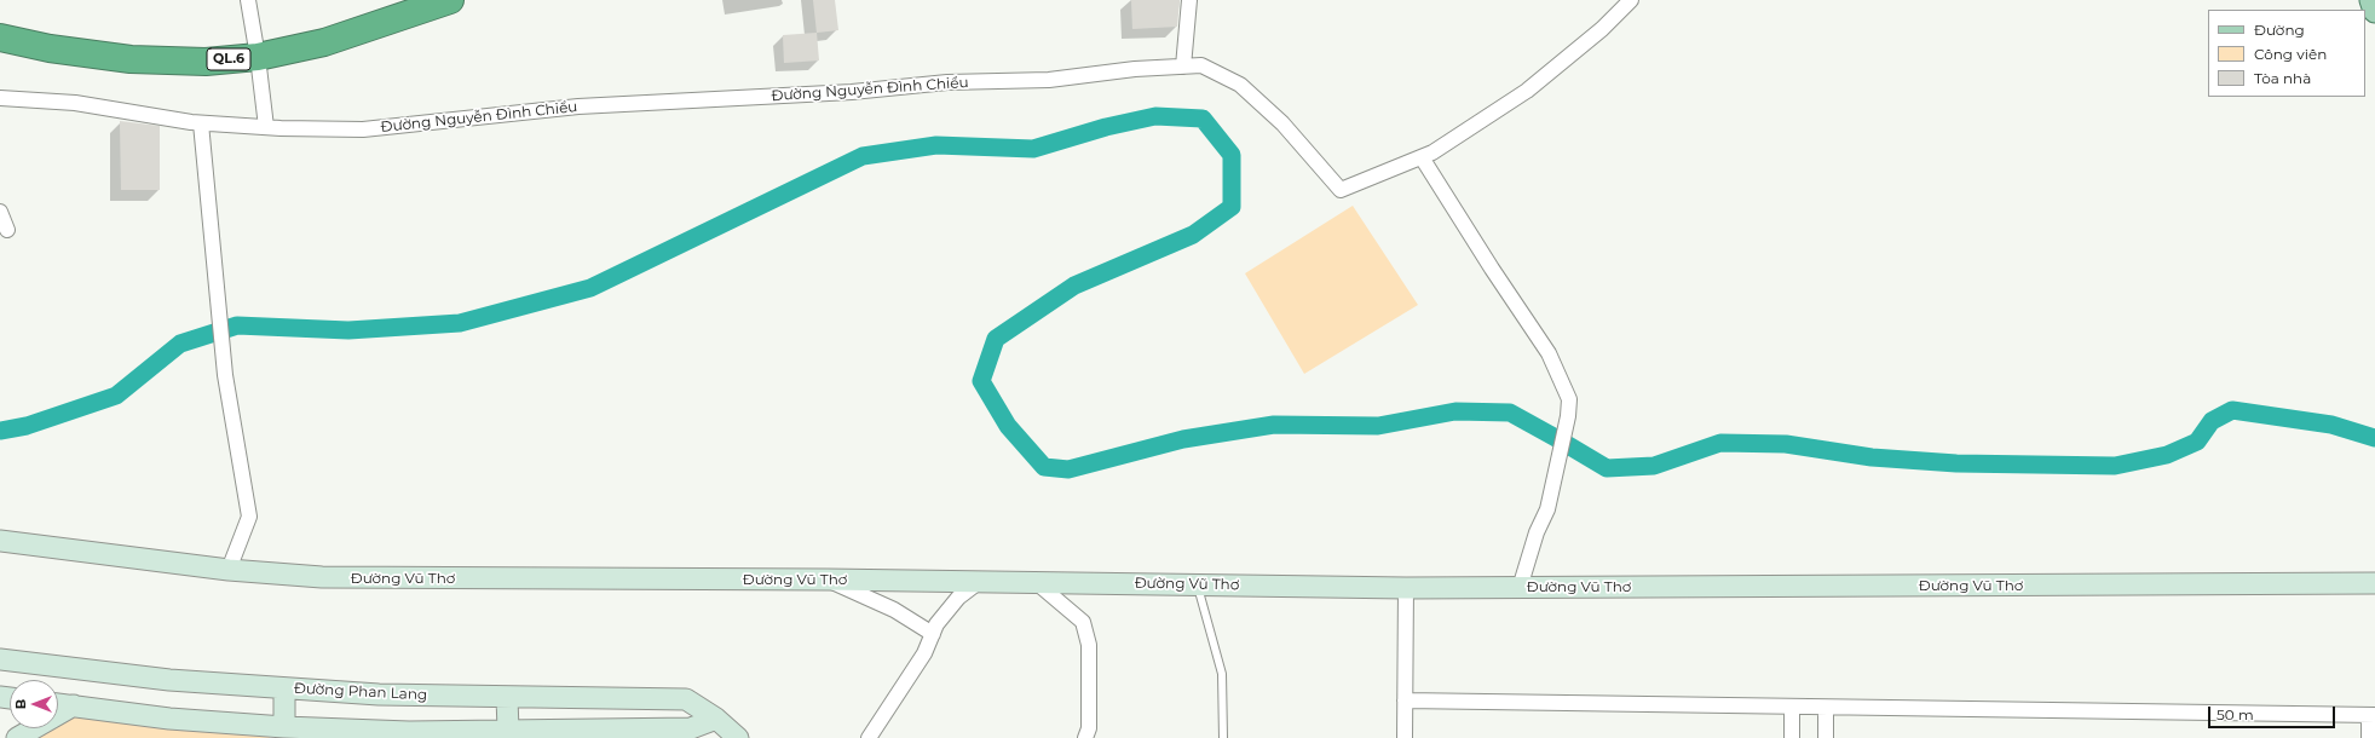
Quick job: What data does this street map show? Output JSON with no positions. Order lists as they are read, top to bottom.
{
  "streets": {
    "highway": ["QL.6"],
    "main road": ["Đường Vũ Thơ", "Đường Phan Lang"],
    "street": ["Đường Nguyễn Đình Chiểu"]
  },
  "legend": ["Đường", "Công viên", "Tòa nhà"],
  "scale_bar": "50 m",
  "north": "left"
}
